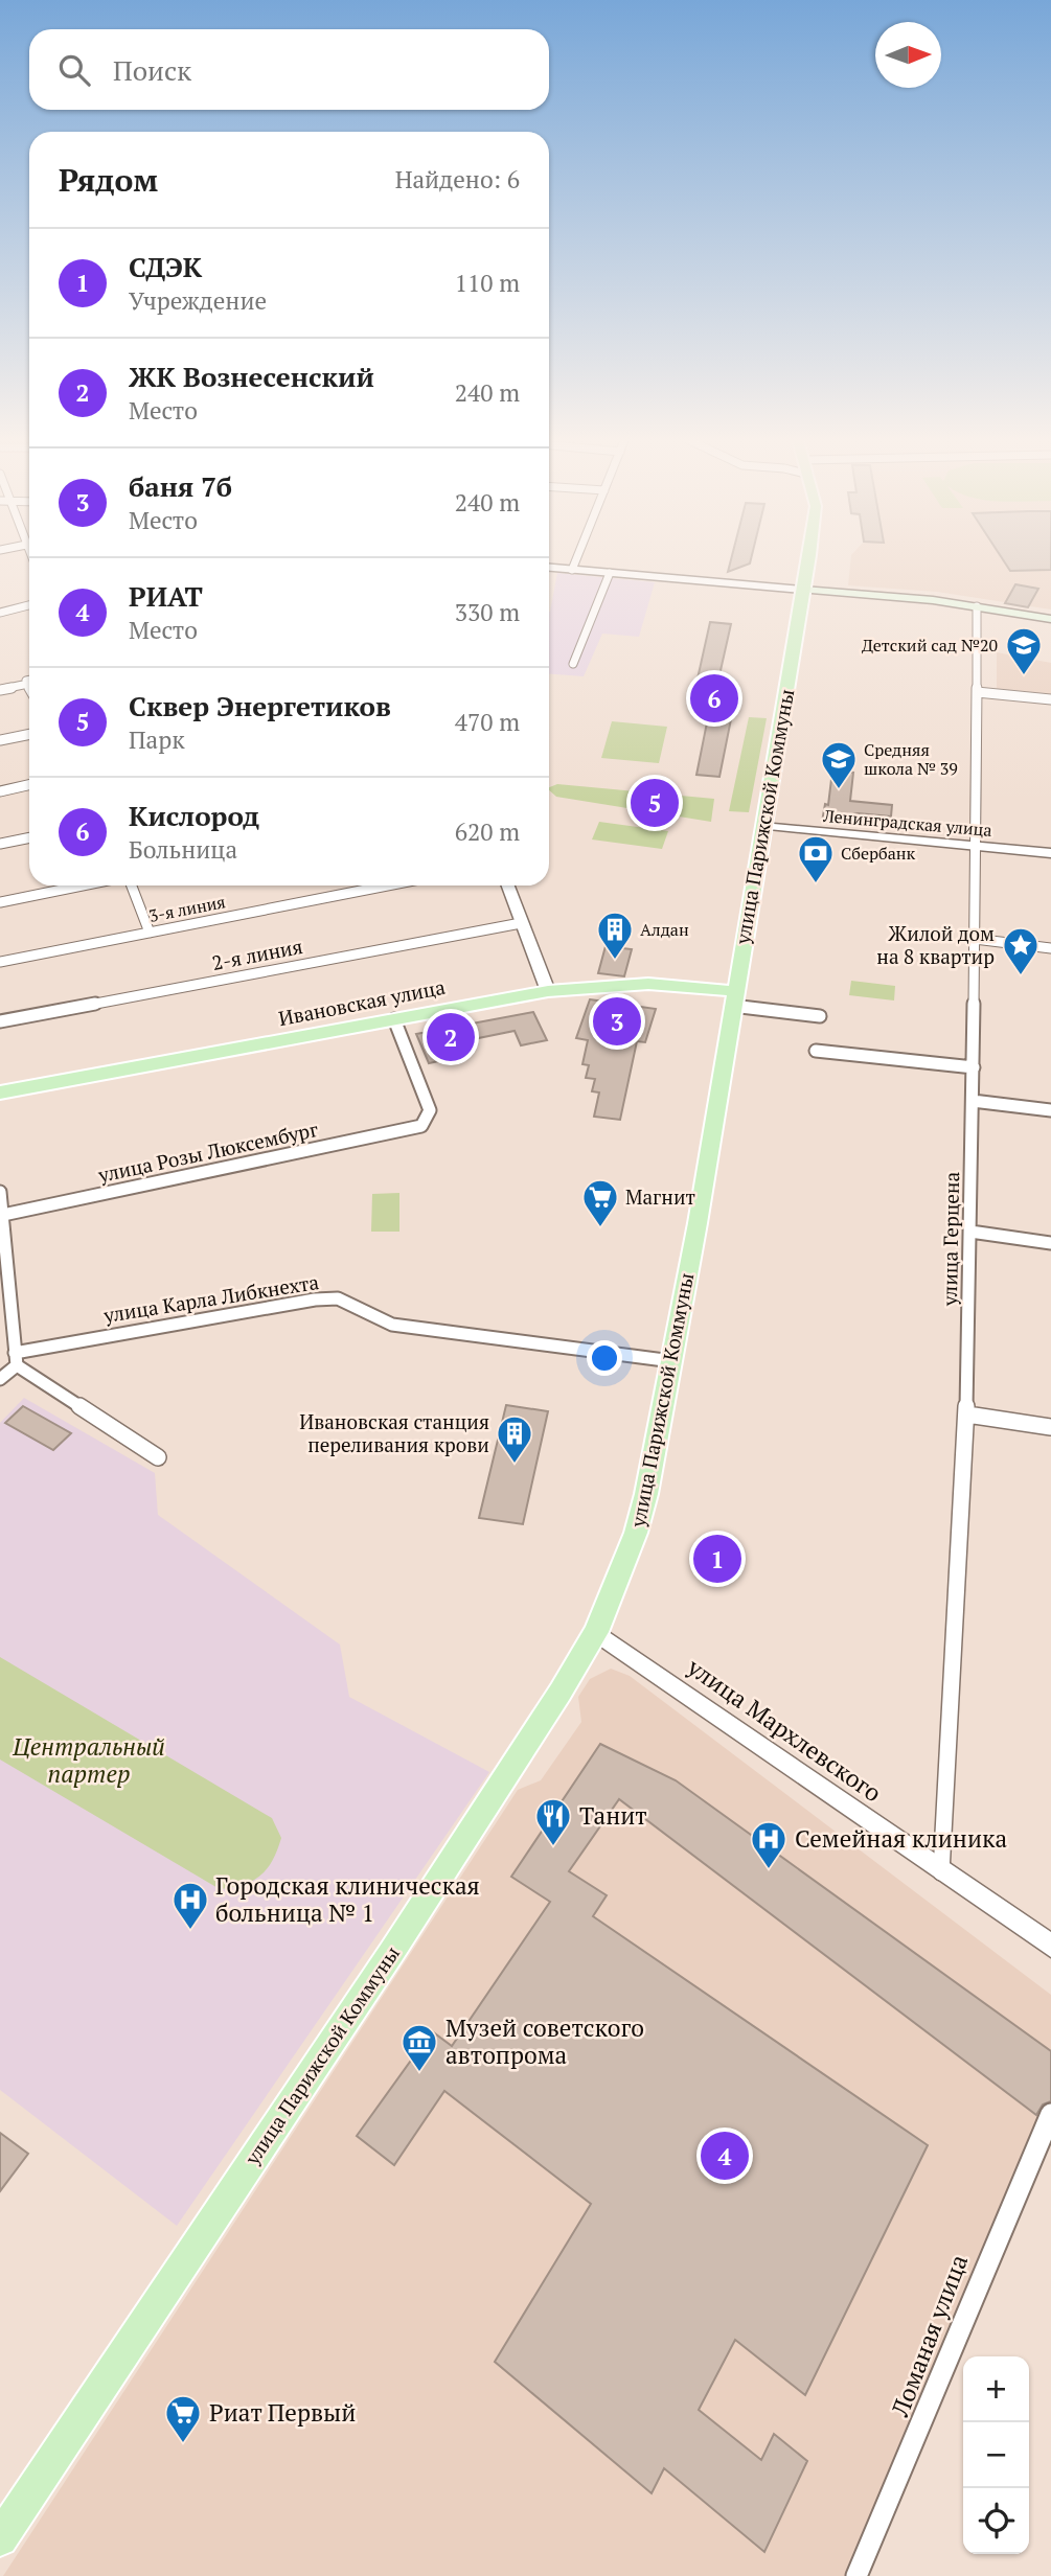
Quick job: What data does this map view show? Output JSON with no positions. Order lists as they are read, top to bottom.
{
  "streets": {
    "main road": ["улица Парижской Коммуны", "Ивановская улица"],
    "street": [
      "Ленинградская улица",
      "3-я линия",
      "2-я линия",
      "улица Розы Люксембург",
      "улица Герцена",
      "улица Карла Либкнехта",
      "улица Мархлевского",
      "Ломаная улица"
    ]
  },
  "crossings": [
    ["улица Парижской Коммуны", "Ленинградская улица"],
    ["улица Парижской Коммуны", "Ивановская улица"],
    ["улица Парижской Коммуны", "улица Карла Либкнехта"],
    ["улица Парижской Коммуны", "улица Мархлевского"],
    ["Ленинградская улица", "улица Герцена"],
    ["Ивановская улица", "улица Розы Люксембург"],
    ["улица Герцена", "улица Мархлевского"]
  ],
  "parks": ["Центральный партер"],
  "places": {
    "school or university": ["Детский сад №20", "Средняя школа № 39"],
    "bank": ["Сбербанк"],
    "building": ["Алдан", "Ивановская станция переливания крови"],
    "place": ["Жилой дом на 8 квартир"],
    "supermarket": ["Магнит", "Риат Первый"],
    "restaurant": ["Танит"],
    "hospital": ["Семейная клиника", "Городская клиническая больница № 1"],
    "museum": ["Музей советского автопрома"]
  },
  "north": "right",
  "page": {
    "search": "Поиск",
    "heading": ["Рядом", "Найдено: 6"],
    "list": [
      {
        "mark": "1",
        "name": "СДЭК",
        "note": "Учреждение",
        "value": "110 m"
      },
      {
        "mark": "2",
        "name": "ЖК Вознесенский",
        "note": "Место",
        "value": "240 m"
      },
      {
        "mark": "3",
        "name": "баня 7б",
        "note": "Место",
        "value": "240 m"
      },
      {
        "mark": "4",
        "name": "РИАТ",
        "note": "Место",
        "value": "330 m"
      },
      {
        "mark": "5",
        "name": "Сквер Энергетиков",
        "note": "Парк",
        "value": "470 m"
      },
      {
        "mark": "6",
        "name": "Кислород",
        "note": "Больница",
        "value": "620 m"
      }
    ],
    "pins": [
      "6",
      "5",
      "3",
      "2",
      "1",
      "4"
    ],
    "map_buttons": ["+", "−"]
  }
}
